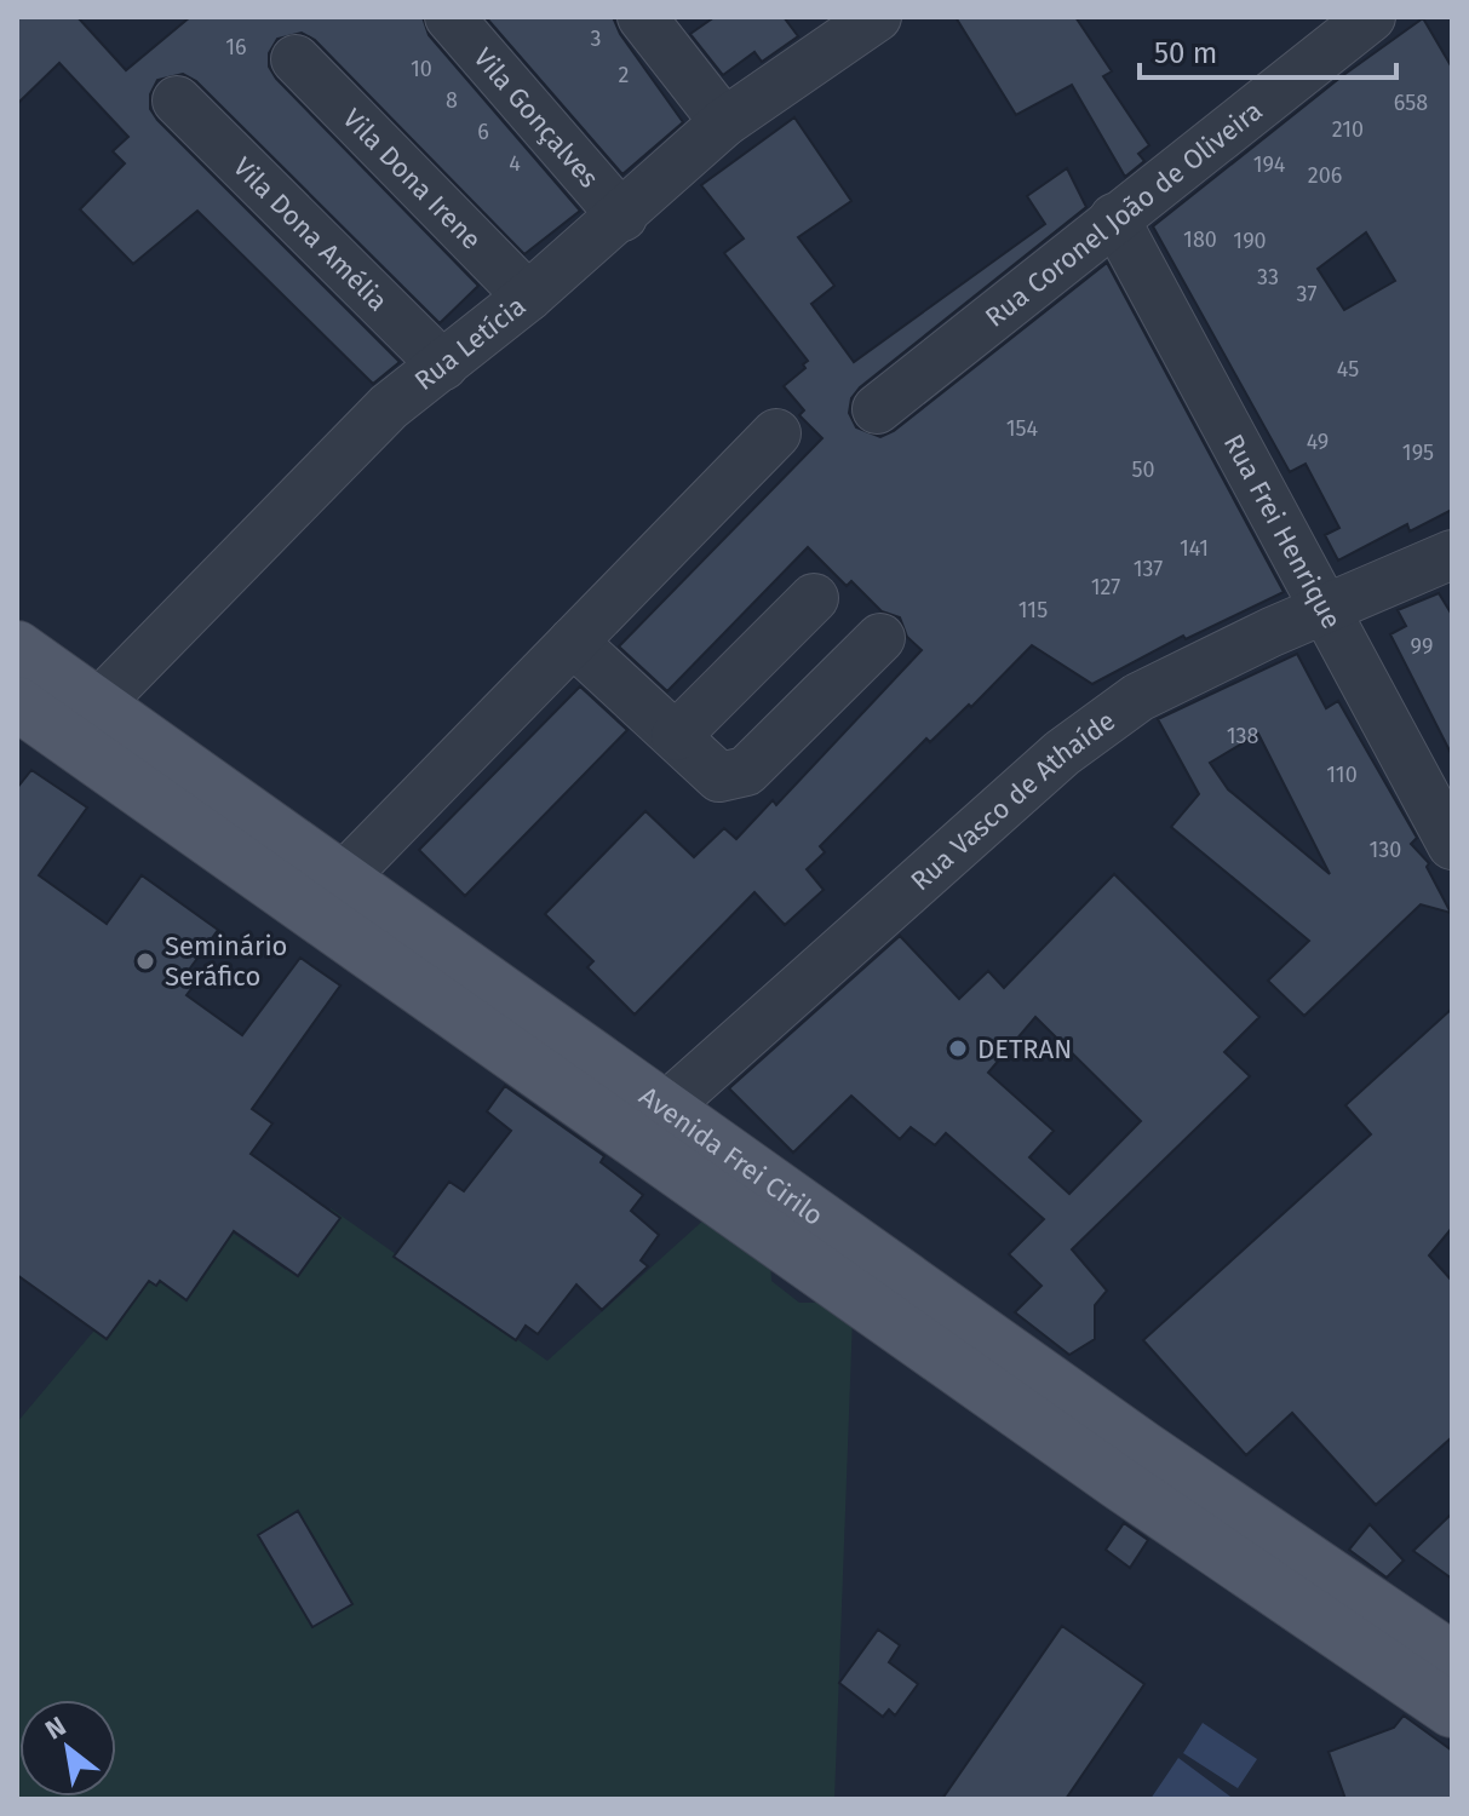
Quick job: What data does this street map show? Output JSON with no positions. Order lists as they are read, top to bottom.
{
  "streets": {
    "main road": ["Avenida Frei Cirilo"],
    "street": [
      "Vila Gonçalves",
      "Vila Dona Irene",
      "Rua Coronel João de Oliveira",
      "Vila Dona Amélia",
      "Rua Letícia",
      "Rua Frei Henrique",
      "Rua Vasco de Athaíde"
    ]
  },
  "crossings": [
    ["Vila Gonçalves", "Rua Letícia"],
    ["Vila Dona Irene", "Rua Letícia"],
    ["Rua Coronel João de Oliveira", "Rua Frei Henrique"],
    ["Vila Dona Amélia", "Rua Letícia"],
    ["Rua Letícia", "Avenida Frei Cirilo"],
    ["Rua Frei Henrique", "Rua Vasco de Athaíde"],
    ["Rua Vasco de Athaíde", "Avenida Frei Cirilo"]
  ],
  "places": ["Seminário Seráfico", "DETRAN"],
  "house_numbers": [
    "3",
    "16",
    "10",
    "2",
    "8",
    "658",
    "210",
    "6",
    "4",
    "194",
    "206",
    "180",
    "190",
    "33",
    "37",
    "45",
    "154",
    "49",
    "195",
    "50",
    "141",
    "137",
    "127",
    "115",
    "99",
    "138",
    "110",
    "130"
  ],
  "scale_bar": "50 m",
  "north": "top left"
}
